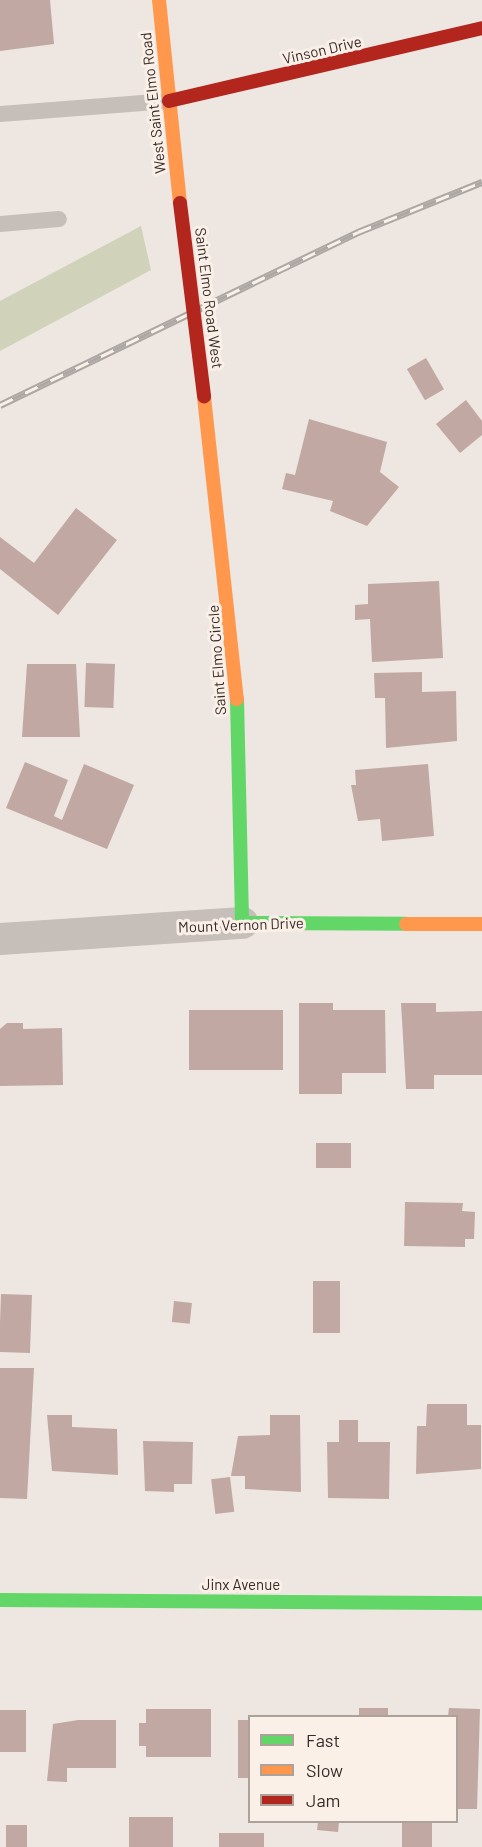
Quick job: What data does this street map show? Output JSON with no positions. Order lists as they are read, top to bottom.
{
  "streets": {
    "street": [
      "Vinson Drive",
      "West Saint Elmo Road",
      "Saint Elmo Road West",
      "Saint Elmo Circle",
      "Mount Vernon Drive",
      "Jinx Avenue"
    ]
  },
  "crossings": [
    ["Vinson Drive", "West Saint Elmo Road"],
    ["West Saint Elmo Road", "Saint Elmo Road West"],
    ["Saint Elmo Road West", "Saint Elmo Circle"],
    ["Saint Elmo Circle", "Mount Vernon Drive"]
  ],
  "legend": ["Fast", "Slow", "Jam"]
}
